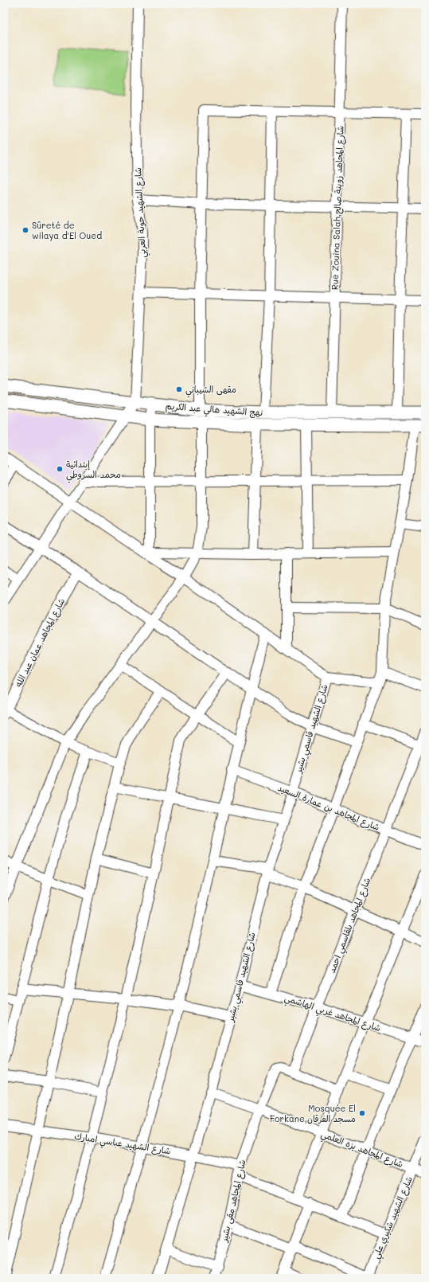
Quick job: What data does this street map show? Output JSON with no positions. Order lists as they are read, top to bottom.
{
  "streets": {
    "main road": ["نهج الشهيد هالي عبد الكريم"],
    "street": [
      "Rue Zouina Salah,شارع المجاهد زوينة صالح",
      "شارع الشهيد حوبة العربي",
      "شارع المجاهد عمان عبد الله",
      "شارع الشهيد قاسمي بشير",
      "شارع المجاهد بن عمارة السعيد",
      "شارع المجاهد بلقاسمي احمد",
      "شارع المجاهد غربي الهاشمي",
      "شارع الشهيد عباسي امبارك",
      "شارع المجاهد يزه العلمي",
      "شارع المجاهد مقى بشير",
      "شارع الشهيد شكيري علي"
    ]
  },
  "crossings": [
    ["Rue Zouina Salah,شارع المجاهد زوينة صالح", "نهج الشهيد هالي عبد الكريم"],
    ["شارع الشهيد حوبة العربي", "نهج الشهيد هالي عبد الكريم"],
    ["شارع الشهيد قاسمي بشير", "شارع المجاهد بن عمارة السعيد"],
    ["شارع الشهيد قاسمي بشير", "شارع المجاهد غربي الهاشمي"],
    ["شارع الشهيد قاسمي بشير", "شارع الشهيد عباسي امبارك"],
    ["شارع الشهيد قاسمي بشير", "شارع المجاهد يزه العلمي"],
    ["شارع المجاهد بن عمارة السعيد", "شارع المجاهد بلقاسمي احمد"],
    ["شارع المجاهد بلقاسمي احمد", "شارع المجاهد غربي الهاشمي"],
    ["شارع المجاهد بلقاسمي احمد", "شارع المجاهد مقى بشير"],
    ["شارع الشهيد عباسي امبارك", "شارع المجاهد مقى بشير"],
    ["شارع المجاهد يزه العلمي", "شارع المجاهد مقى بشير"],
    ["شارع المجاهد يزه العلمي", "شارع الشهيد شكيري علي"]
  ],
  "places": [
    "Sûreté de wilaya d'El Oued",
    "مقهى الشيباني",
    "إبتدائية محمد السروطي",
    "Mosquée El Forkane,مسجد الفرقان"
  ]
}
